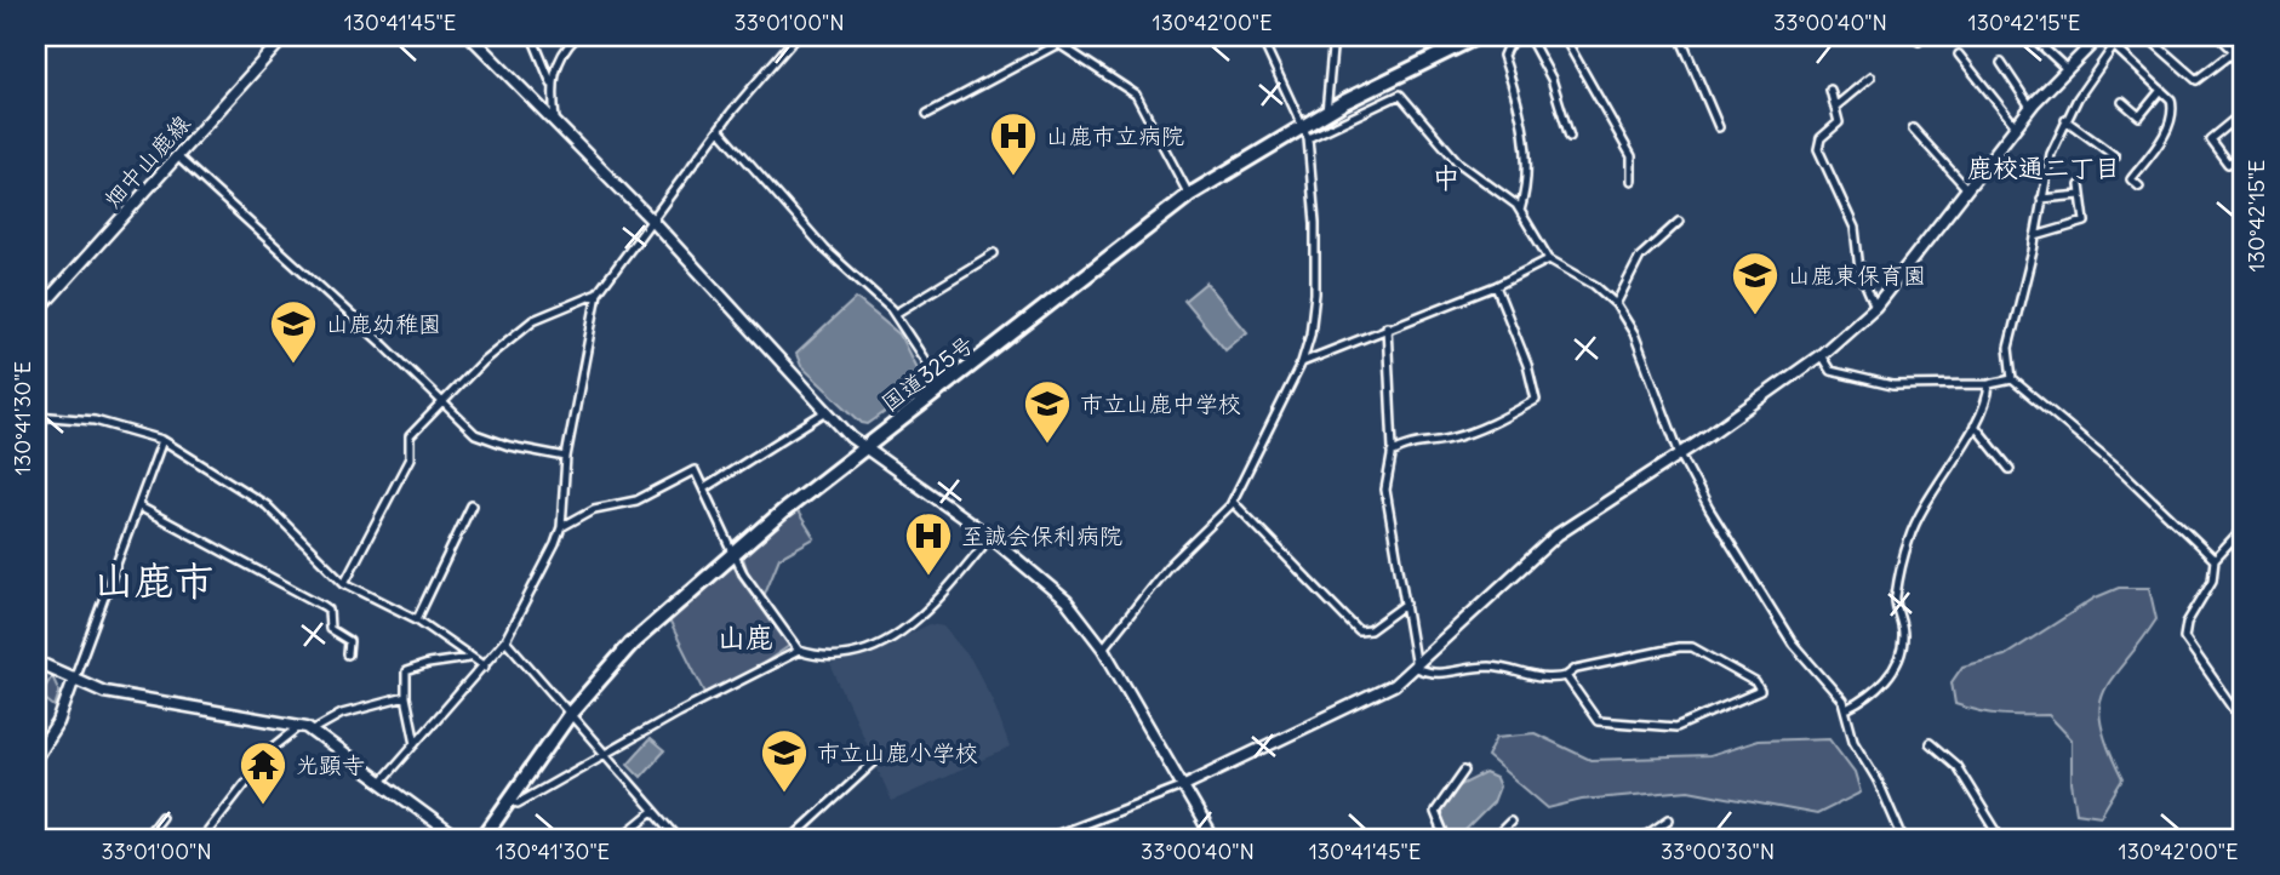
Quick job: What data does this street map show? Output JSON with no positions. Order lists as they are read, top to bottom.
{
  "streets": {
    "highway": ["国道325号"],
    "street": ["畑中山鹿線"]
  },
  "districts": [
    "鹿校通二丁目",
    "中",
    "山鹿市",
    "山鹿"
  ],
  "places": {
    "hospital": ["山鹿市立病院", "至誠会保利病院"],
    "school or university": [
      "山鹿東保育園",
      "山鹿幼稚園",
      "市立山鹿中学校",
      "市立山鹿小学校"
    ],
    "temple": ["光顕寺"]
  },
  "coordinates": [
    "130°41'45\"E",
    "33°01'00\"N",
    "130°42'00\"E",
    "33°00'40\"N",
    "130°42'15\"E",
    "130°41'30\"E",
    "33°00'30\"N"
  ]
}
